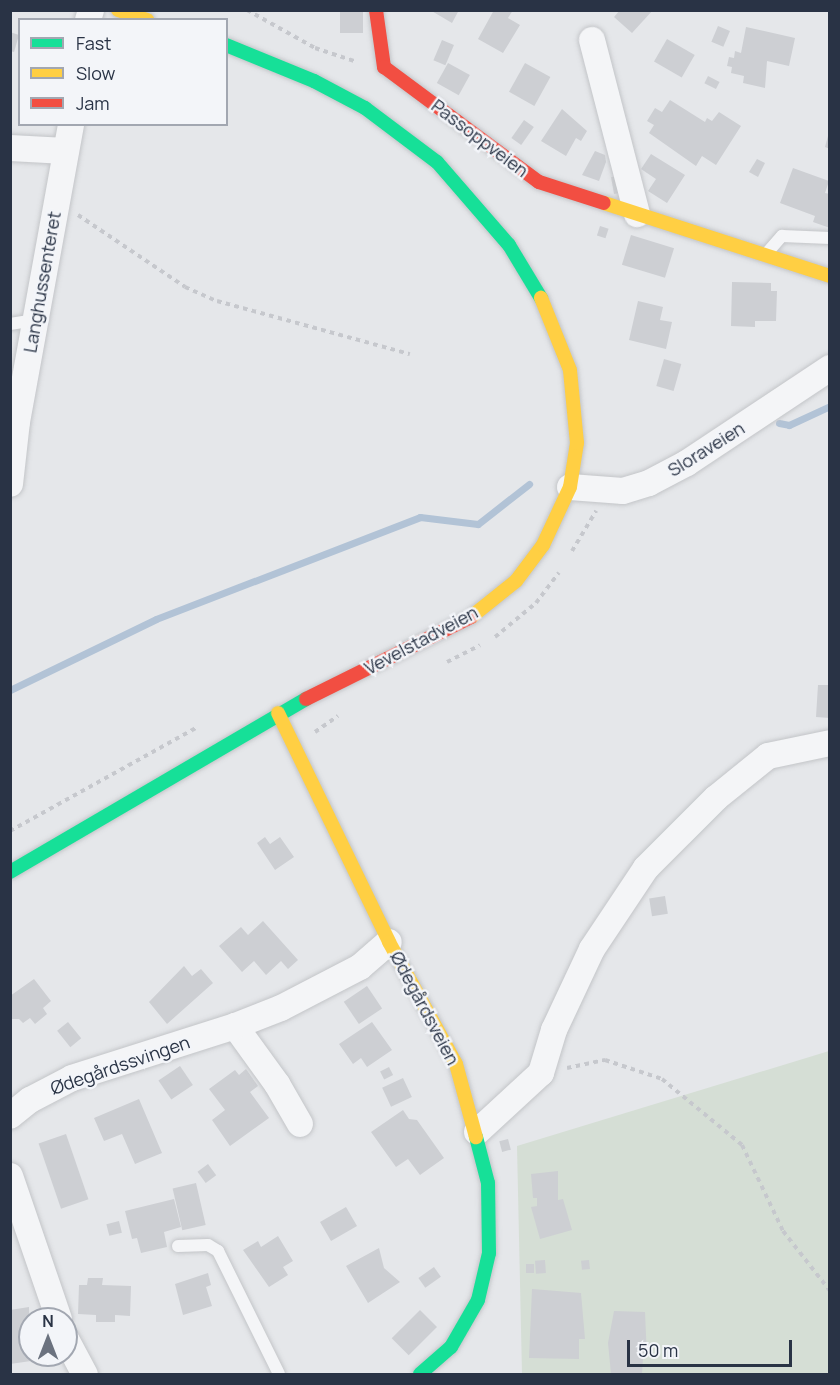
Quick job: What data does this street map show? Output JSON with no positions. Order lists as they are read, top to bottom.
{
  "streets": {
    "main road": ["Passoppveien", "Vevelstadveien", "Ødegårdsveien"],
    "street": ["Langhussenteret", "Sloraveien", "Ødegårdssvingen"]
  },
  "crossings": [
    ["Sloraveien", "Vevelstadveien"],
    ["Vevelstadveien", "Ødegårdsveien"],
    ["Ødegårdsveien", "Ødegårdssvingen"]
  ],
  "legend": ["Fast", "Slow", "Jam"],
  "scale_bar": "50 m",
  "north": "top"
}
